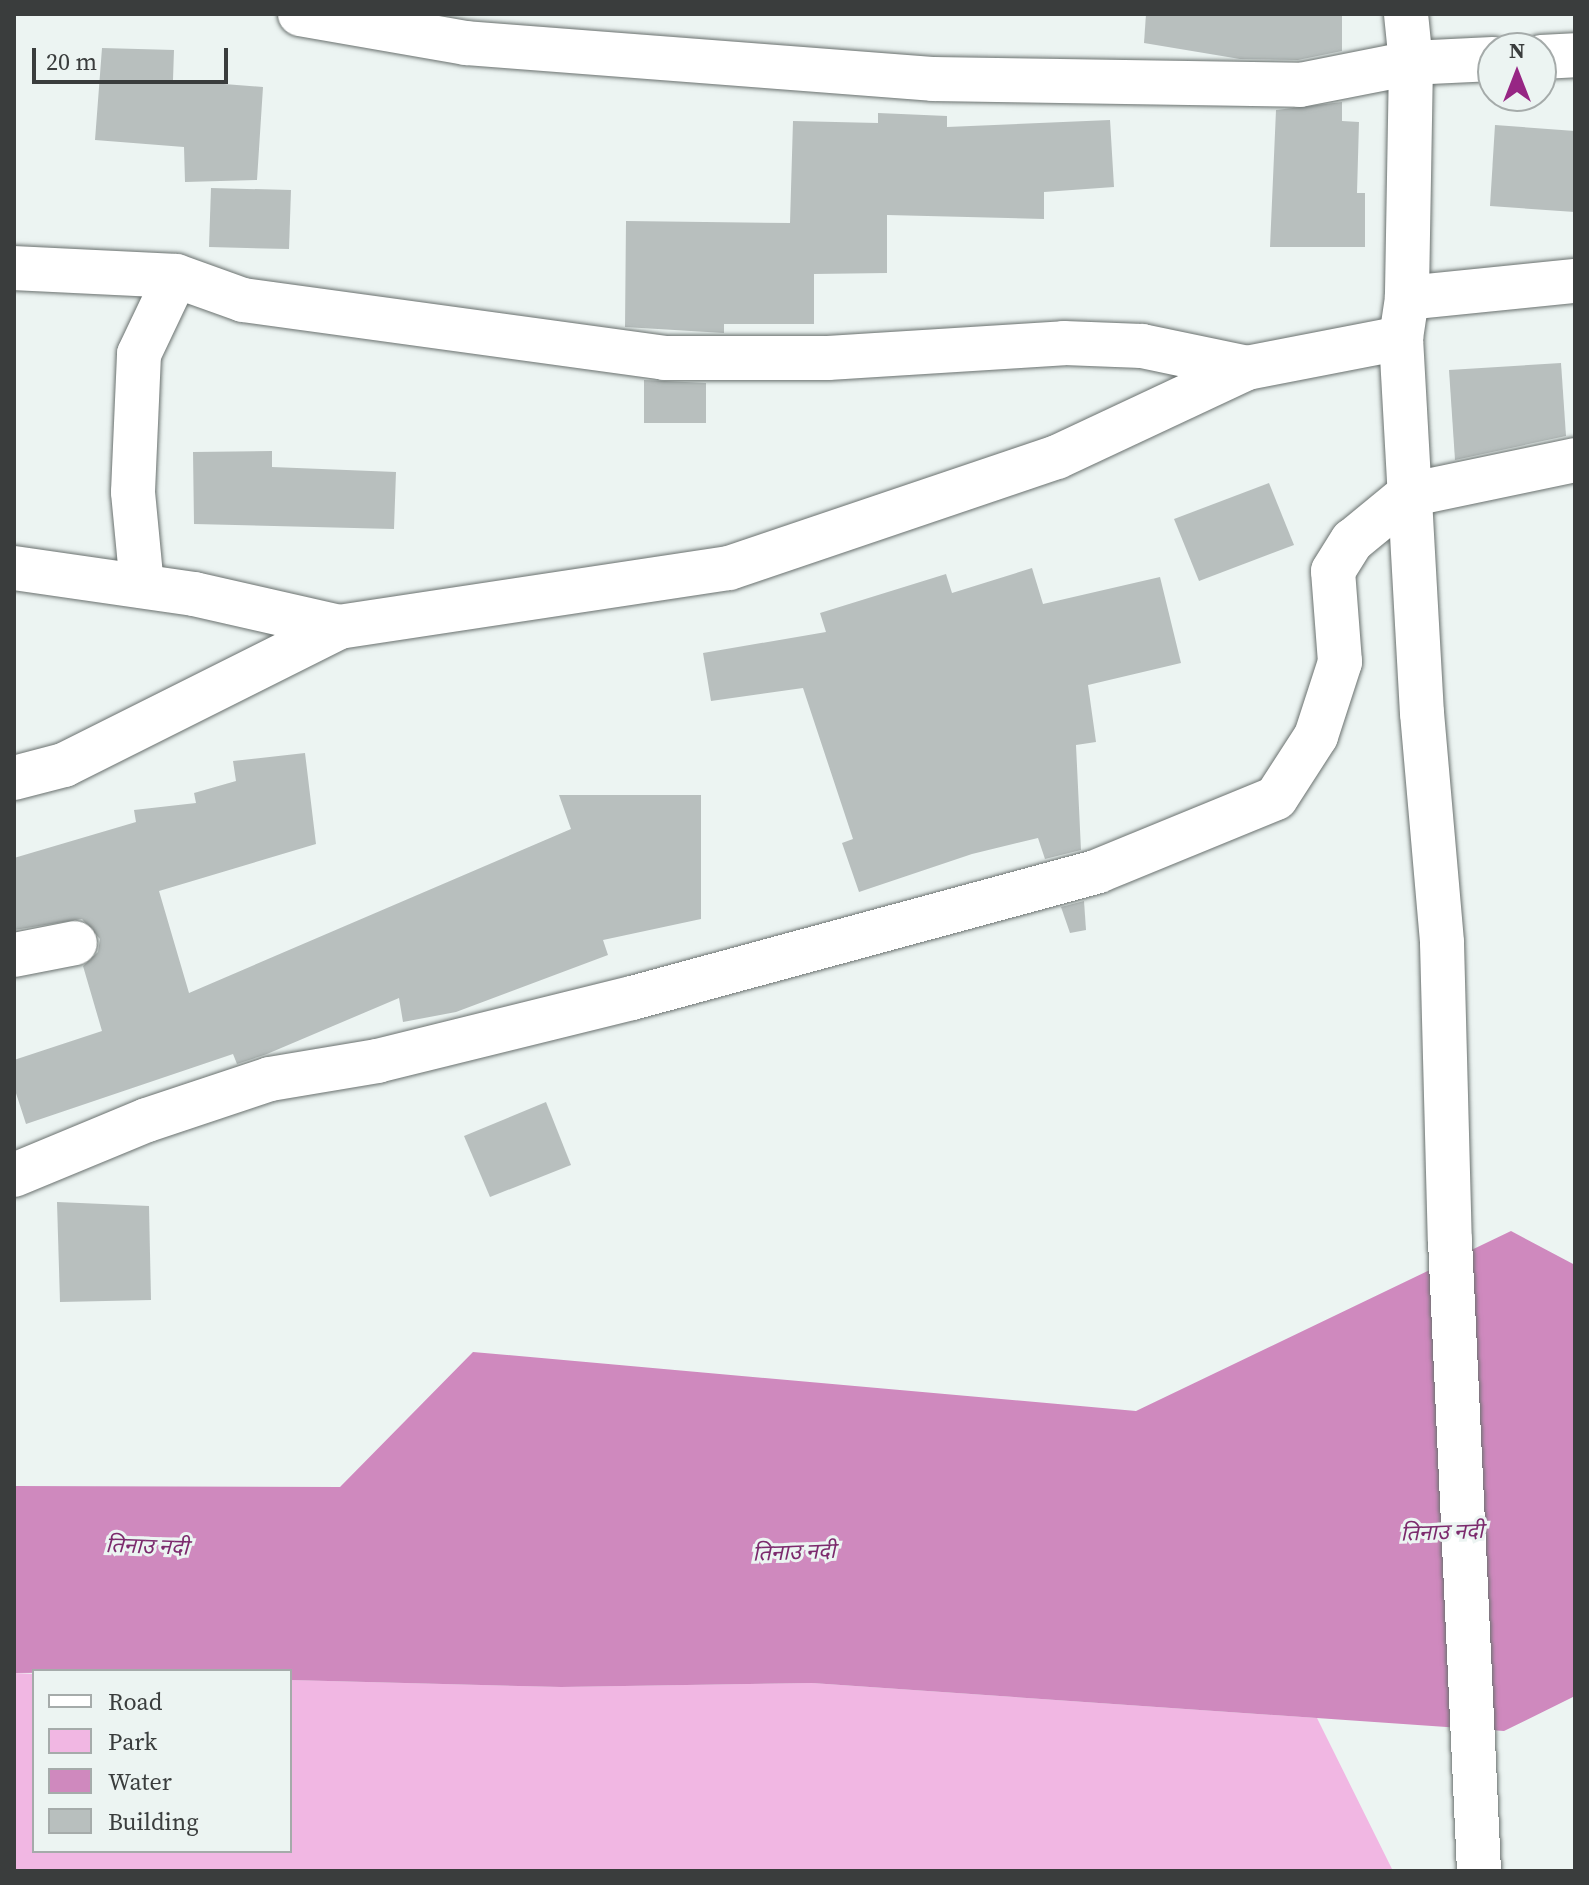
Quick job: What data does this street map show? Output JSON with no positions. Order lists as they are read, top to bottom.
{
  "water": ["तिनाउ नदी"],
  "legend": [
    "Road",
    "Park",
    "Water",
    "Building"
  ],
  "scale_bar": "20 m",
  "north": "top"
}
